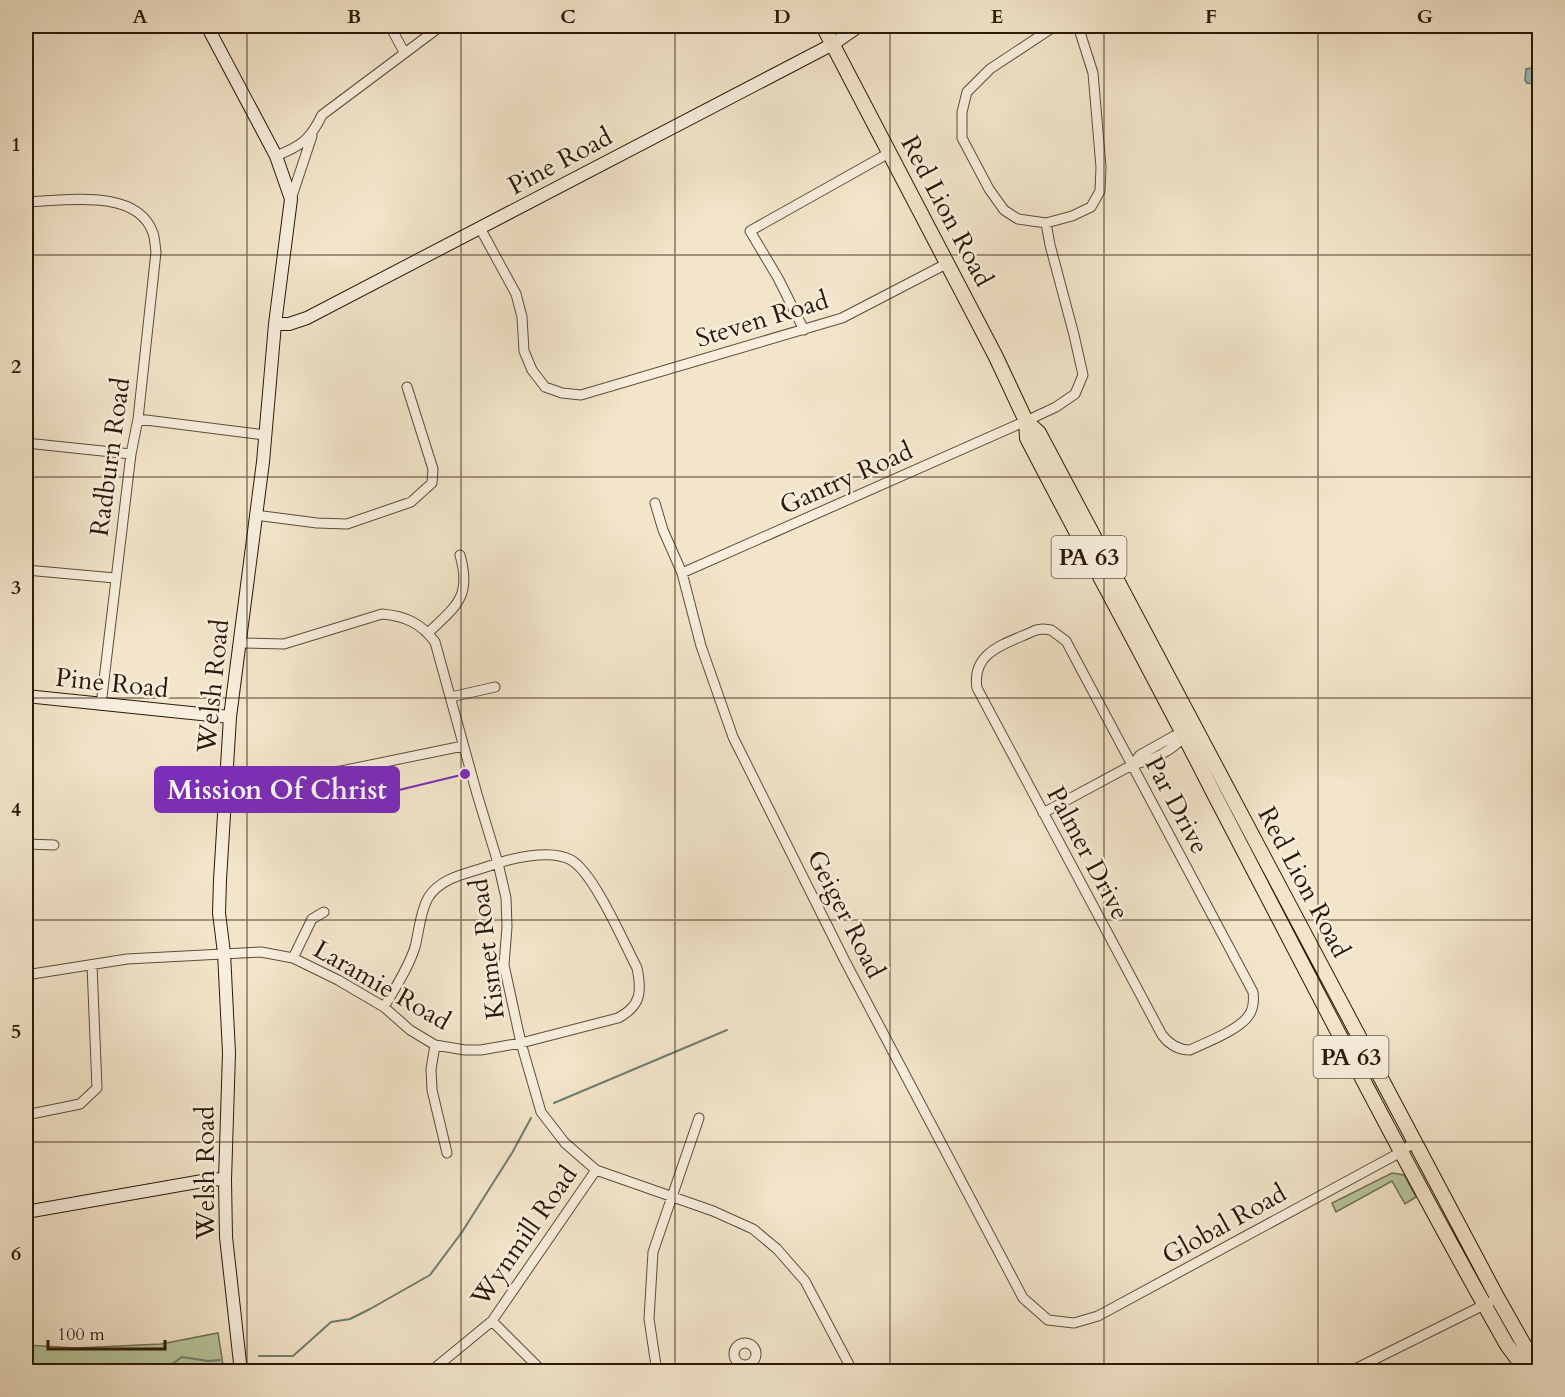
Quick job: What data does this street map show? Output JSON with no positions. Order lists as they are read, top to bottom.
{
  "streets": {
    "main road": [
      "Pine Road",
      "Red Lion Road",
      "PA 63",
      "Welsh Road"
    ],
    "street": [
      "Steven Road",
      "Radburn Road",
      "Gantry Road",
      "Par Drive",
      "Palmer Drive",
      "Geiger Road",
      "Kismet Road",
      "Laramie Road",
      "Global Road",
      "Wynmill Road"
    ]
  },
  "crossings": [
    ["Pine Road", "Red Lion Road"],
    ["Pine Road", "Steven Road"],
    ["Pine Road", "Radburn Road"],
    ["Pine Road", "Welsh Road"],
    ["Red Lion Road", "Steven Road"],
    ["Red Lion Road", "Gantry Road"],
    ["Red Lion Road", "Global Road"],
    ["Gantry Road", "Geiger Road"],
    ["Welsh Road", "Laramie Road"],
    ["Par Drive", "Palmer Drive"],
    ["Geiger Road", "Global Road"],
    ["Kismet Road", "Laramie Road"],
    ["Kismet Road", "Wynmill Road"]
  ],
  "places": ["Mission Of Christ"],
  "scale_bar": "100 m",
  "grid": {
    "columns": [
      "A",
      "B",
      "C",
      "D",
      "E",
      "F",
      "G"
    ],
    "rows": [
      "1",
      "2",
      "3",
      "4",
      "5",
      "6"
    ]
  }
}
